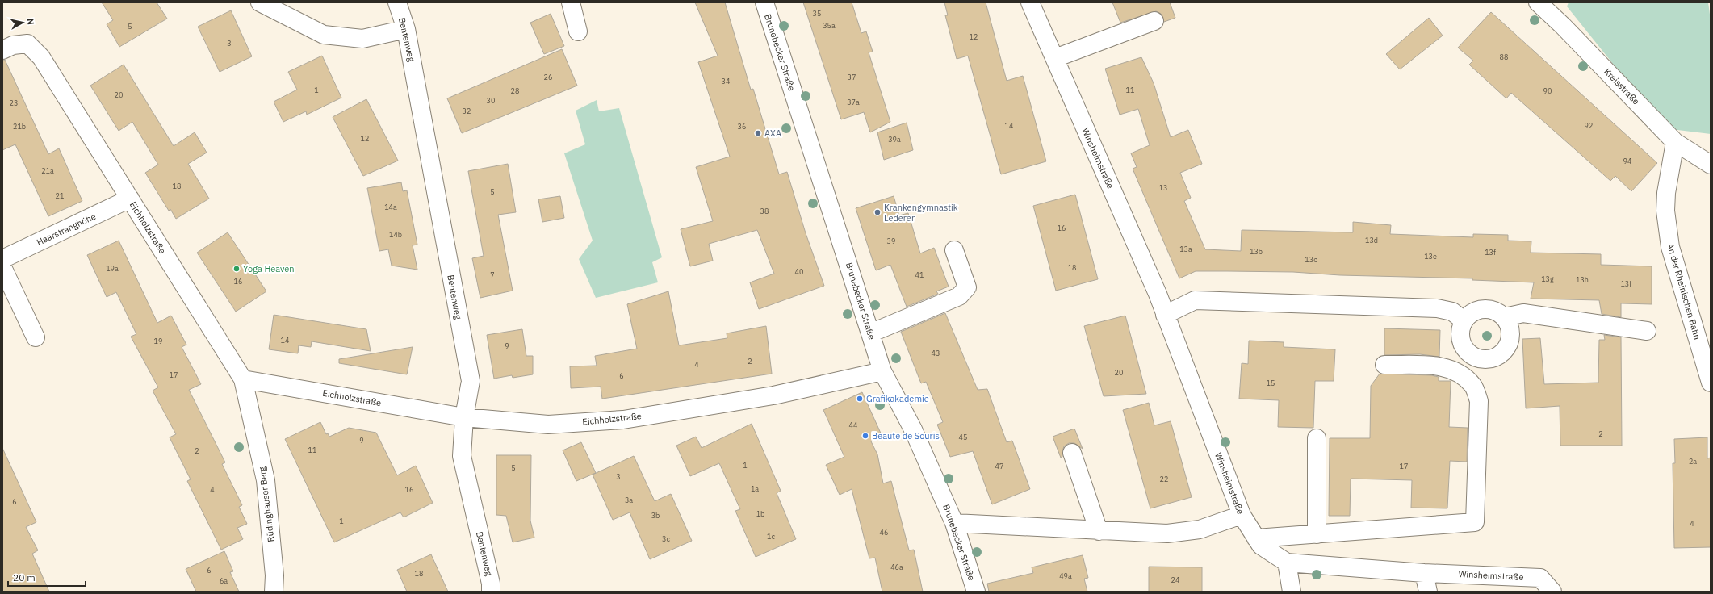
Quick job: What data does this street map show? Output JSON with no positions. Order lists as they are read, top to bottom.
{
  "streets": {
    "street": [
      "Bentenweg",
      "Brunebecker Straße",
      "Kreisstraße",
      "Winsheimstraße",
      "Eichholzstraße",
      "Haarstranghöhe",
      "An der Rheinischen Bahn",
      "Rüdinghauser Berg"
    ]
  },
  "crossings": [
    ["Bentenweg", "Eichholzstraße"],
    ["Brunebecker Straße", "Eichholzstraße"],
    ["Kreisstraße", "An der Rheinischen Bahn"],
    ["Eichholzstraße", "Haarstranghöhe"],
    ["Eichholzstraße", "Rüdinghauser Berg"]
  ],
  "places": [
    "AXA",
    "Krankengymnastik Lederer",
    "Yoga Heaven",
    "Grafikakademie",
    "Beaute de Souris"
  ],
  "house_numbers": [
    "35",
    "35a",
    "5",
    "12",
    "3",
    "88",
    "26",
    "37",
    "34",
    "1",
    "11",
    "28",
    "90",
    "20",
    "30",
    "37a",
    "23",
    "32",
    "14",
    "92",
    "21b",
    "36",
    "12",
    "39a",
    "94",
    "21a",
    "18",
    "13",
    "5",
    "21",
    "14a",
    "38",
    "16",
    "14b",
    "13d",
    "39",
    "13a",
    "13b",
    "13f",
    "13e",
    "13c",
    "18",
    "19a",
    "40",
    "7",
    "41",
    "13g",
    "13h",
    "16",
    "13i",
    "14",
    "19",
    "9",
    "43",
    "2",
    "4",
    "20",
    "17",
    "6",
    "15",
    "44",
    "2",
    "45",
    "9",
    "11",
    "2",
    "2a",
    "1",
    "47",
    "17",
    "5",
    "3",
    "22",
    "1a",
    "4",
    "16",
    "3a",
    "6",
    "1b",
    "3b",
    "1",
    "4",
    "46",
    "1c",
    "3c",
    "46a",
    "6",
    "18",
    "49a",
    "24",
    "6a"
  ],
  "scale_bar": "20 m",
  "north": "right"
}
